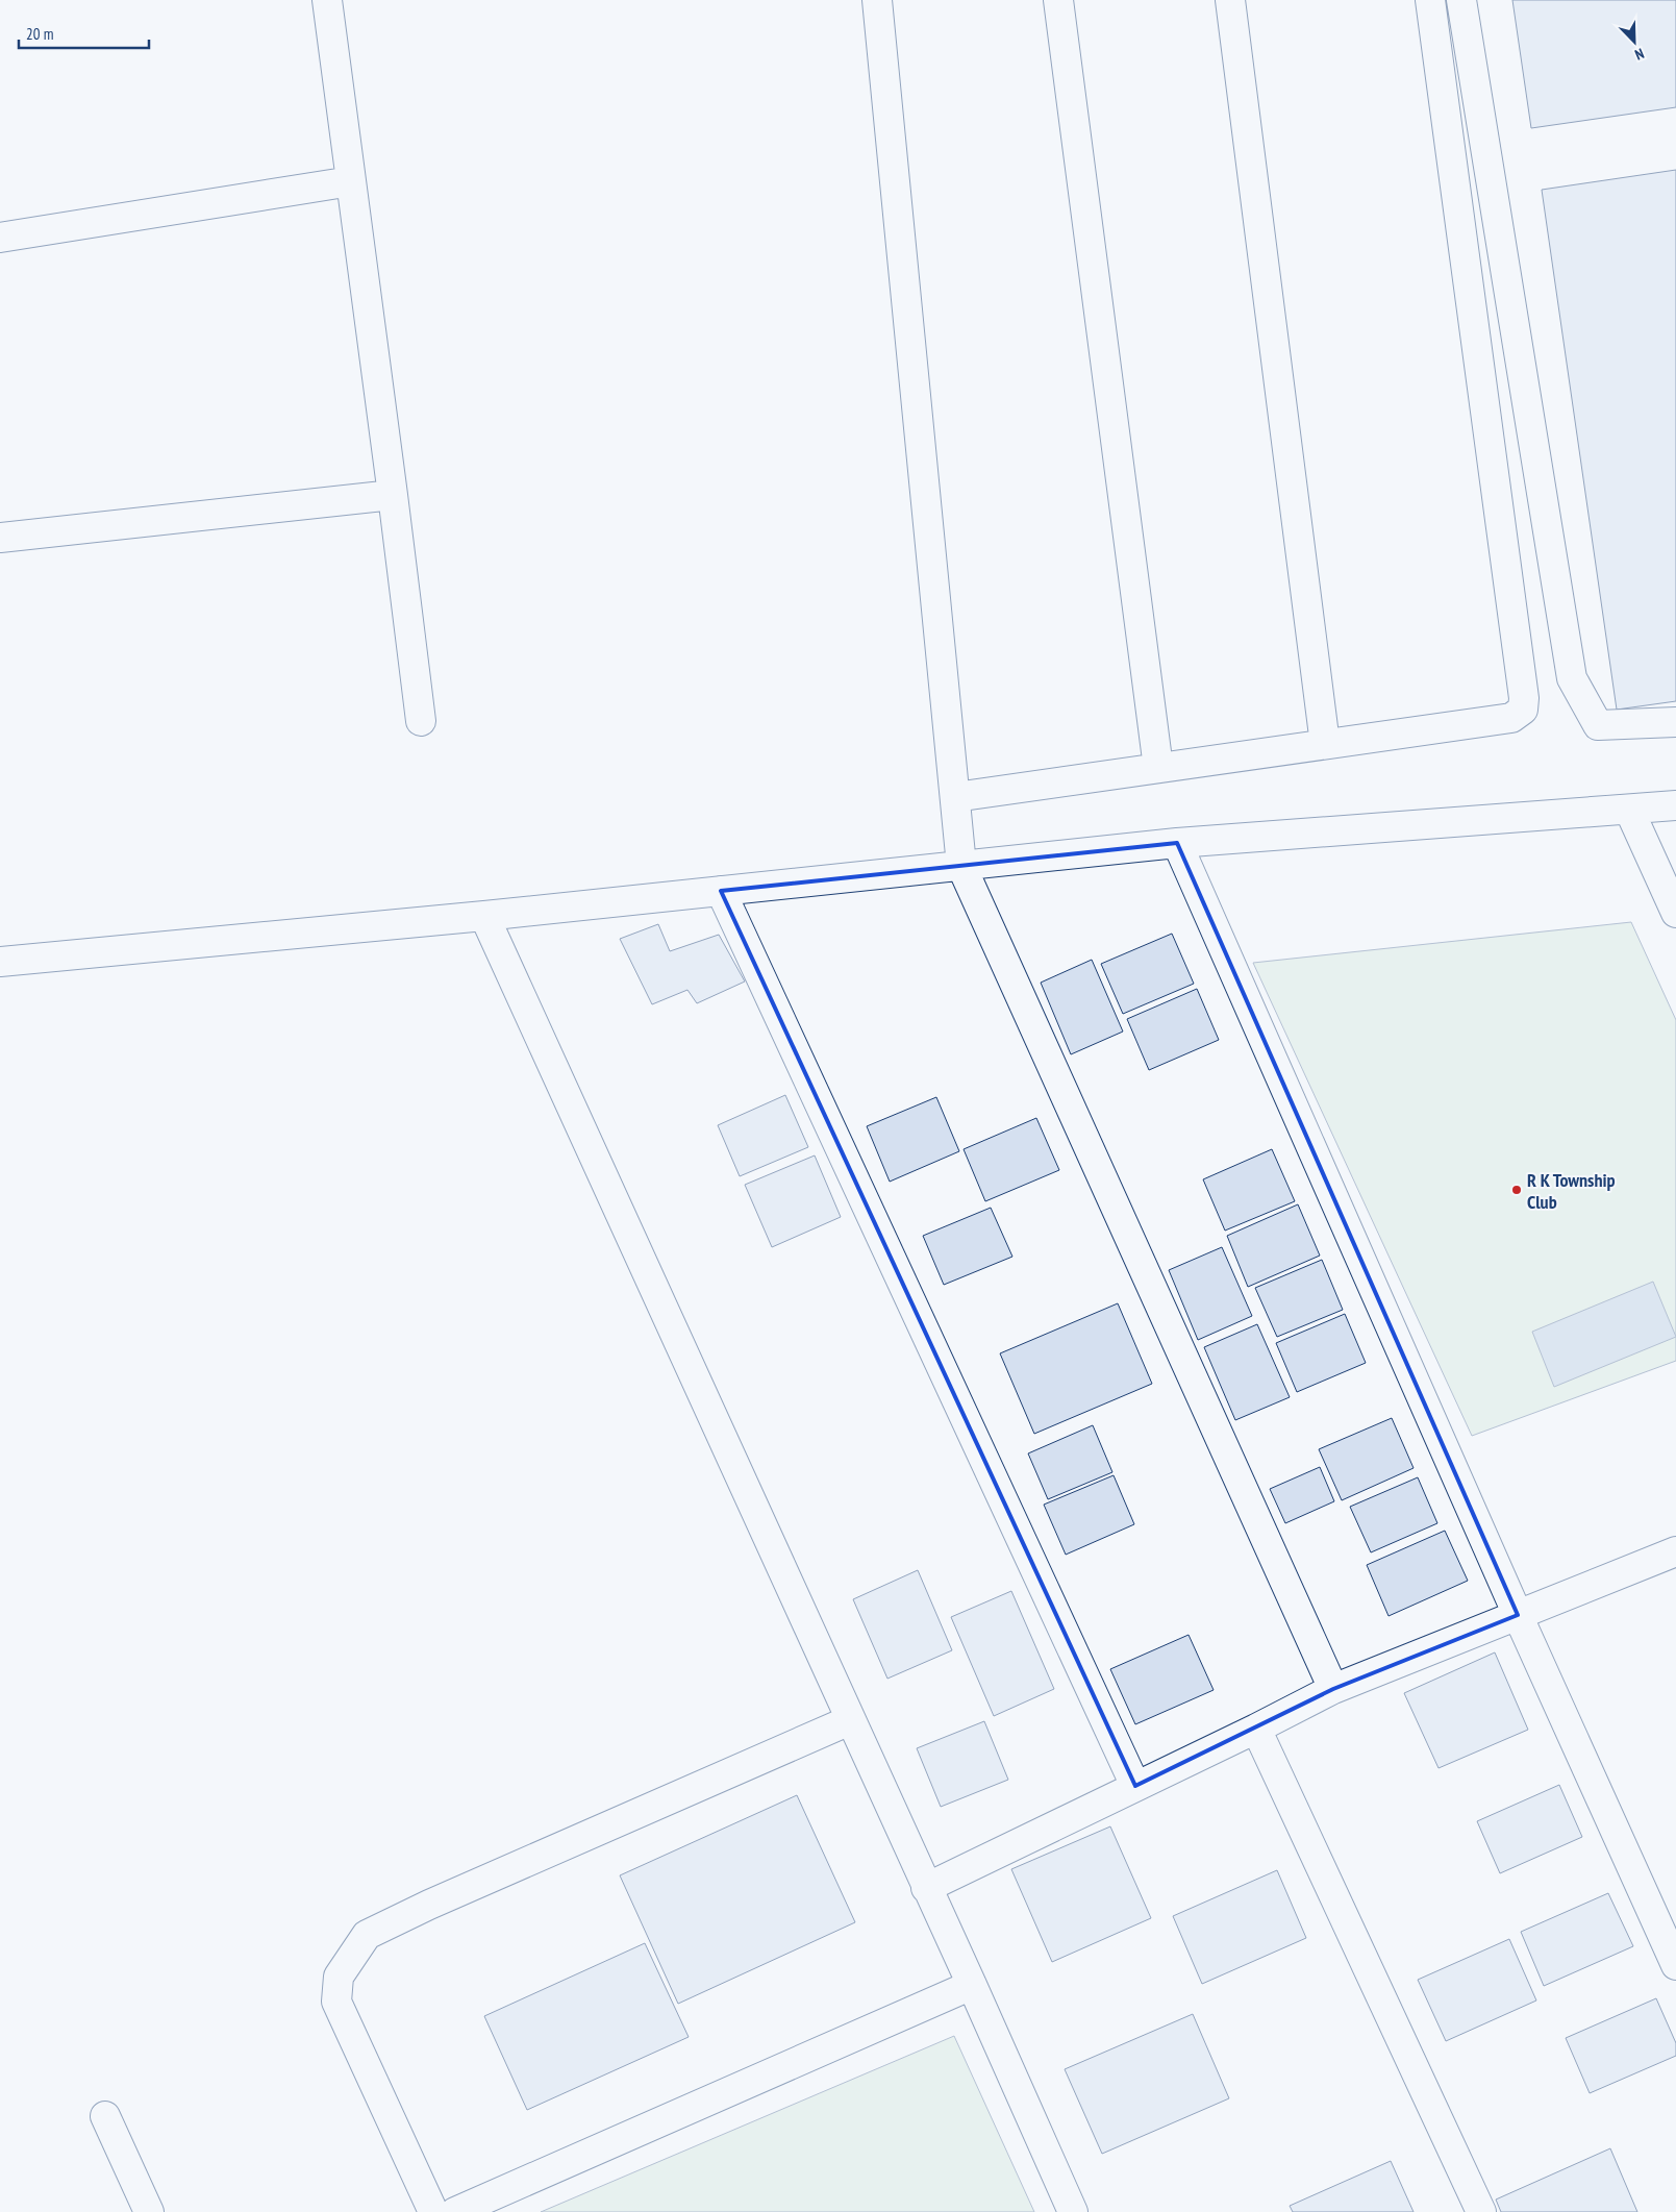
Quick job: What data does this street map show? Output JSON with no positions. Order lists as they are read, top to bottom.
{
  "places": ["R K Township Club"],
  "scale_bar": "20 m",
  "north": "bottom right"
}
